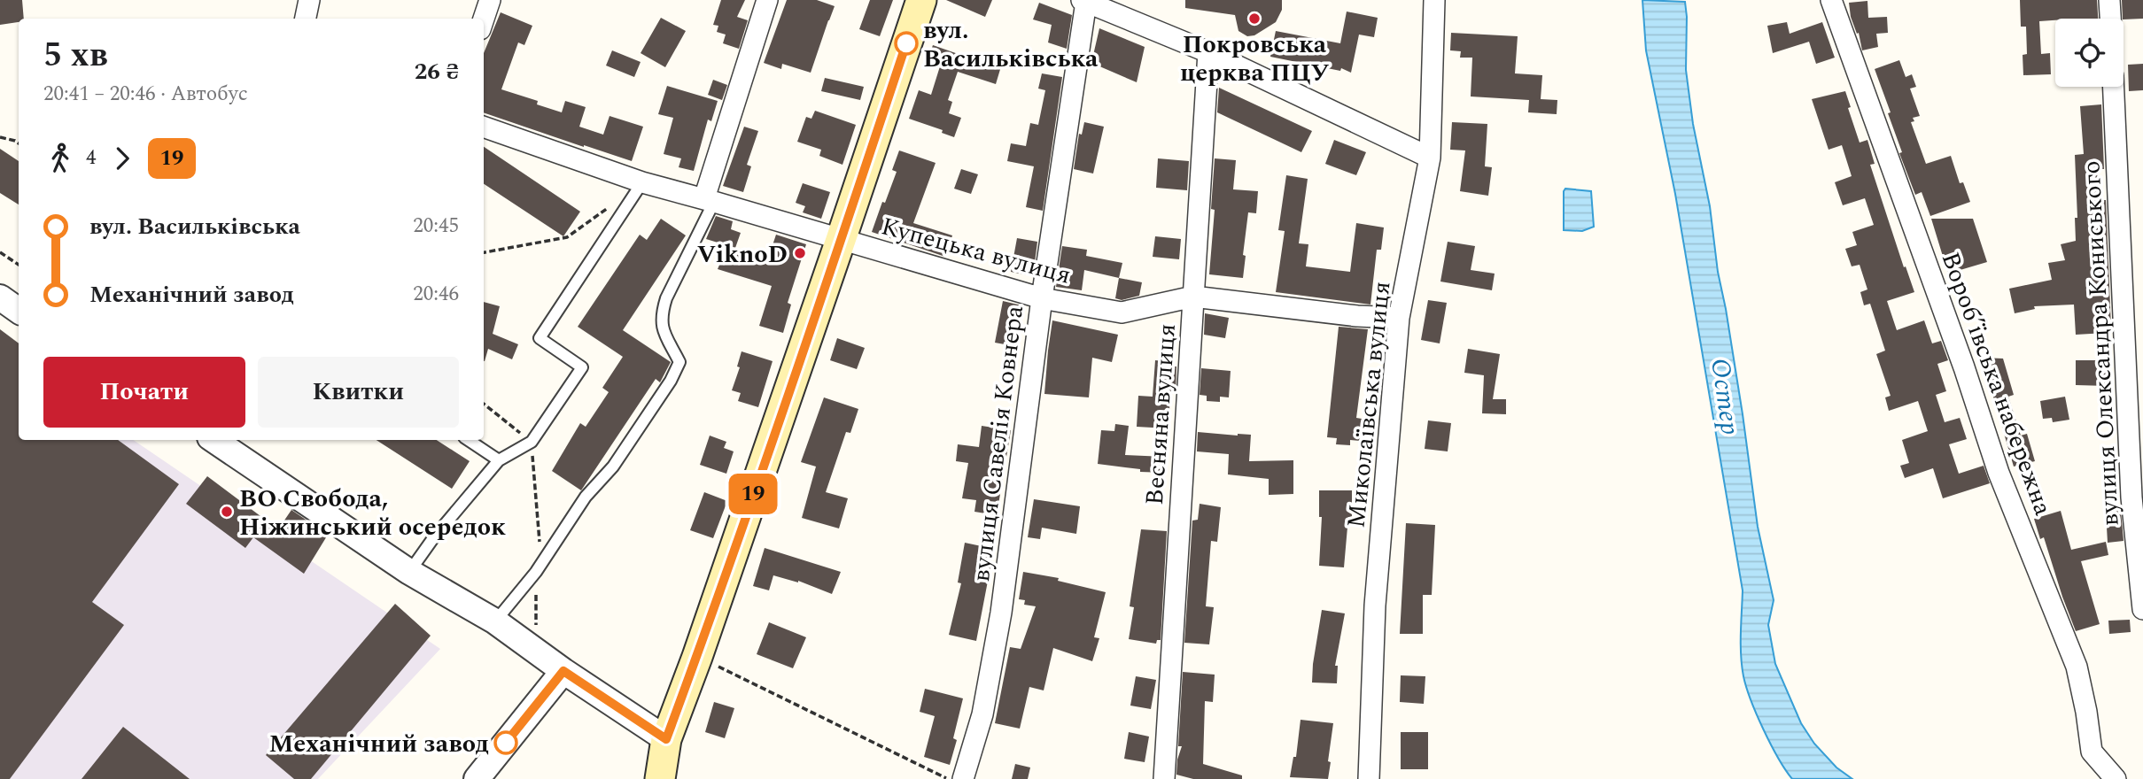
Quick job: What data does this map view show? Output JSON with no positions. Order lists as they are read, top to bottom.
{
  "streets": {
    "street": [
      "Купецька вулиця",
      "вулиця Олександра Кониського",
      "Воробʼївська набережна",
      "Миколаївська вулиця",
      "Весняна вулиця",
      "вулиця Савелія Ковнера"
    ]
  },
  "crossings": [
    ["Купецька вулиця", "Миколаївська вулиця"],
    ["Купецька вулиця", "Весняна вулиця"],
    ["Купецька вулиця", "вулиця Савелія Ковнера"]
  ],
  "water": ["Остер"],
  "places": [
    "Покровська церква ПЦУ",
    "вул. Васильківська",
    "ViknoD",
    "ВО Свобода, Ніжинський осередок",
    "Механічний завод"
  ],
  "lines": ["bus line 19"],
  "page": {
    "on_map": "19",
    "heading": ["5 хв", "20:41 – 20:46 · Автобус", "26 ₴"],
    "legs": ["4", "19"],
    "list": [
      {
        "name": "вул. Васильківська",
        "value": "20:45"
      },
      {
        "name": "Механічний завод",
        "value": "20:46"
      }
    ],
    "buttons": ["Почати", "Квитки"]
  }
}
